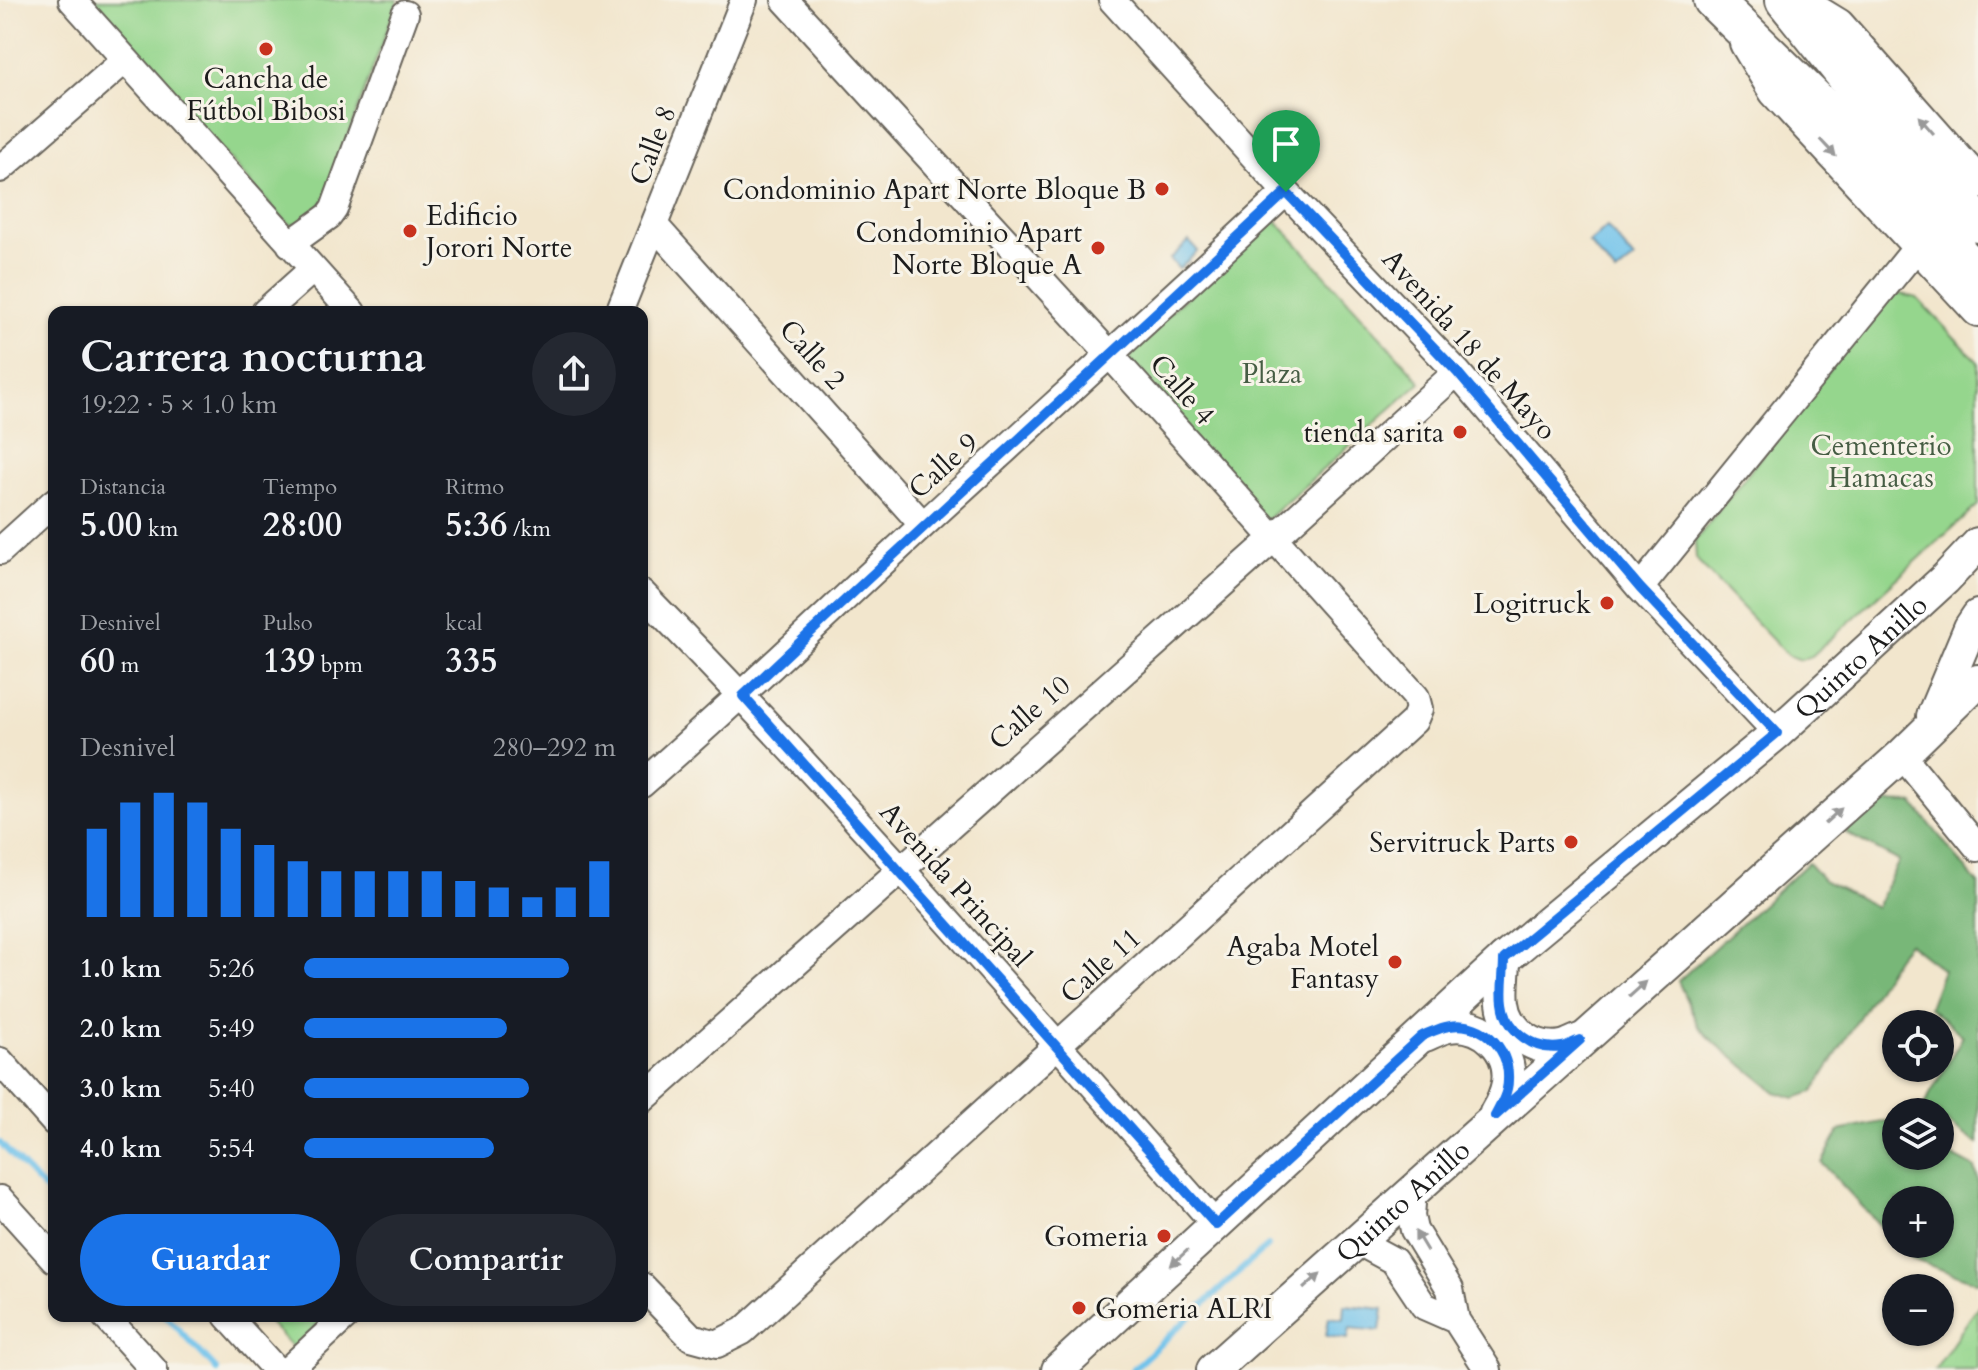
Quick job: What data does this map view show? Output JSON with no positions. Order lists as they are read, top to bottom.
{
  "streets": {
    "main road": ["Quinto Anillo"],
    "street": [
      "Calle 8",
      "Avenida 18 de Mayo",
      "Calle 2",
      "Calle 4",
      "Calle 9",
      "Calle 10",
      "Avenida Principal",
      "Calle 11"
    ]
  },
  "crossings": [
    ["Calle 8", "Calle 2"],
    ["Avenida 18 de Mayo", "Calle 9"],
    ["Avenida 18 de Mayo", "Quinto Anillo"],
    ["Avenida 18 de Mayo", "Calle 10"],
    ["Calle 2", "Calle 9"],
    ["Calle 4", "Calle 9"],
    ["Calle 4", "Calle 10"],
    ["Calle 4", "Calle 11"],
    ["Calle 9", "Avenida Principal"],
    ["Quinto Anillo", "Avenida Principal"],
    ["Calle 10", "Avenida Principal"],
    ["Avenida Principal", "Calle 11"]
  ],
  "parks": ["Plaza", "Cementerio Hamacas"],
  "places": [
    "Cancha de Fútbol Bibosi",
    "Condominio Apart Norte Bloque B",
    "Edificio Jorori Norte",
    "Condominio Apart Norte Bloque A",
    "tienda sarita",
    "Logitruck",
    "Servitruck Parts",
    "Agaba Motel Fantasy",
    "Gomeria",
    "Gomeria ALRI"
  ],
  "page": {
    "heading": ["Carrera nocturna", "19:22 · 5 × 1.0 km"],
    "stats": [
      ["Distancia", "5.00 km"],
      ["Tiempo", "28:00"],
      ["Ritmo", "5:36 /km"],
      ["Desnivel", "60 m"],
      ["Pulso", "139 bpm"],
      ["kcal", "335"]
    ],
    "chart": ["Desnivel", "280–292 m"],
    "list": [
      {
        "name": "1.0 km",
        "note": "5:26"
      },
      {
        "name": "2.0 km",
        "note": "5:49"
      },
      {
        "name": "3.0 km",
        "note": "5:40"
      },
      {
        "name": "4.0 km",
        "note": "5:54"
      }
    ],
    "map_buttons": ["+", "−"],
    "buttons": ["Guardar", "Compartir"]
  }
}
